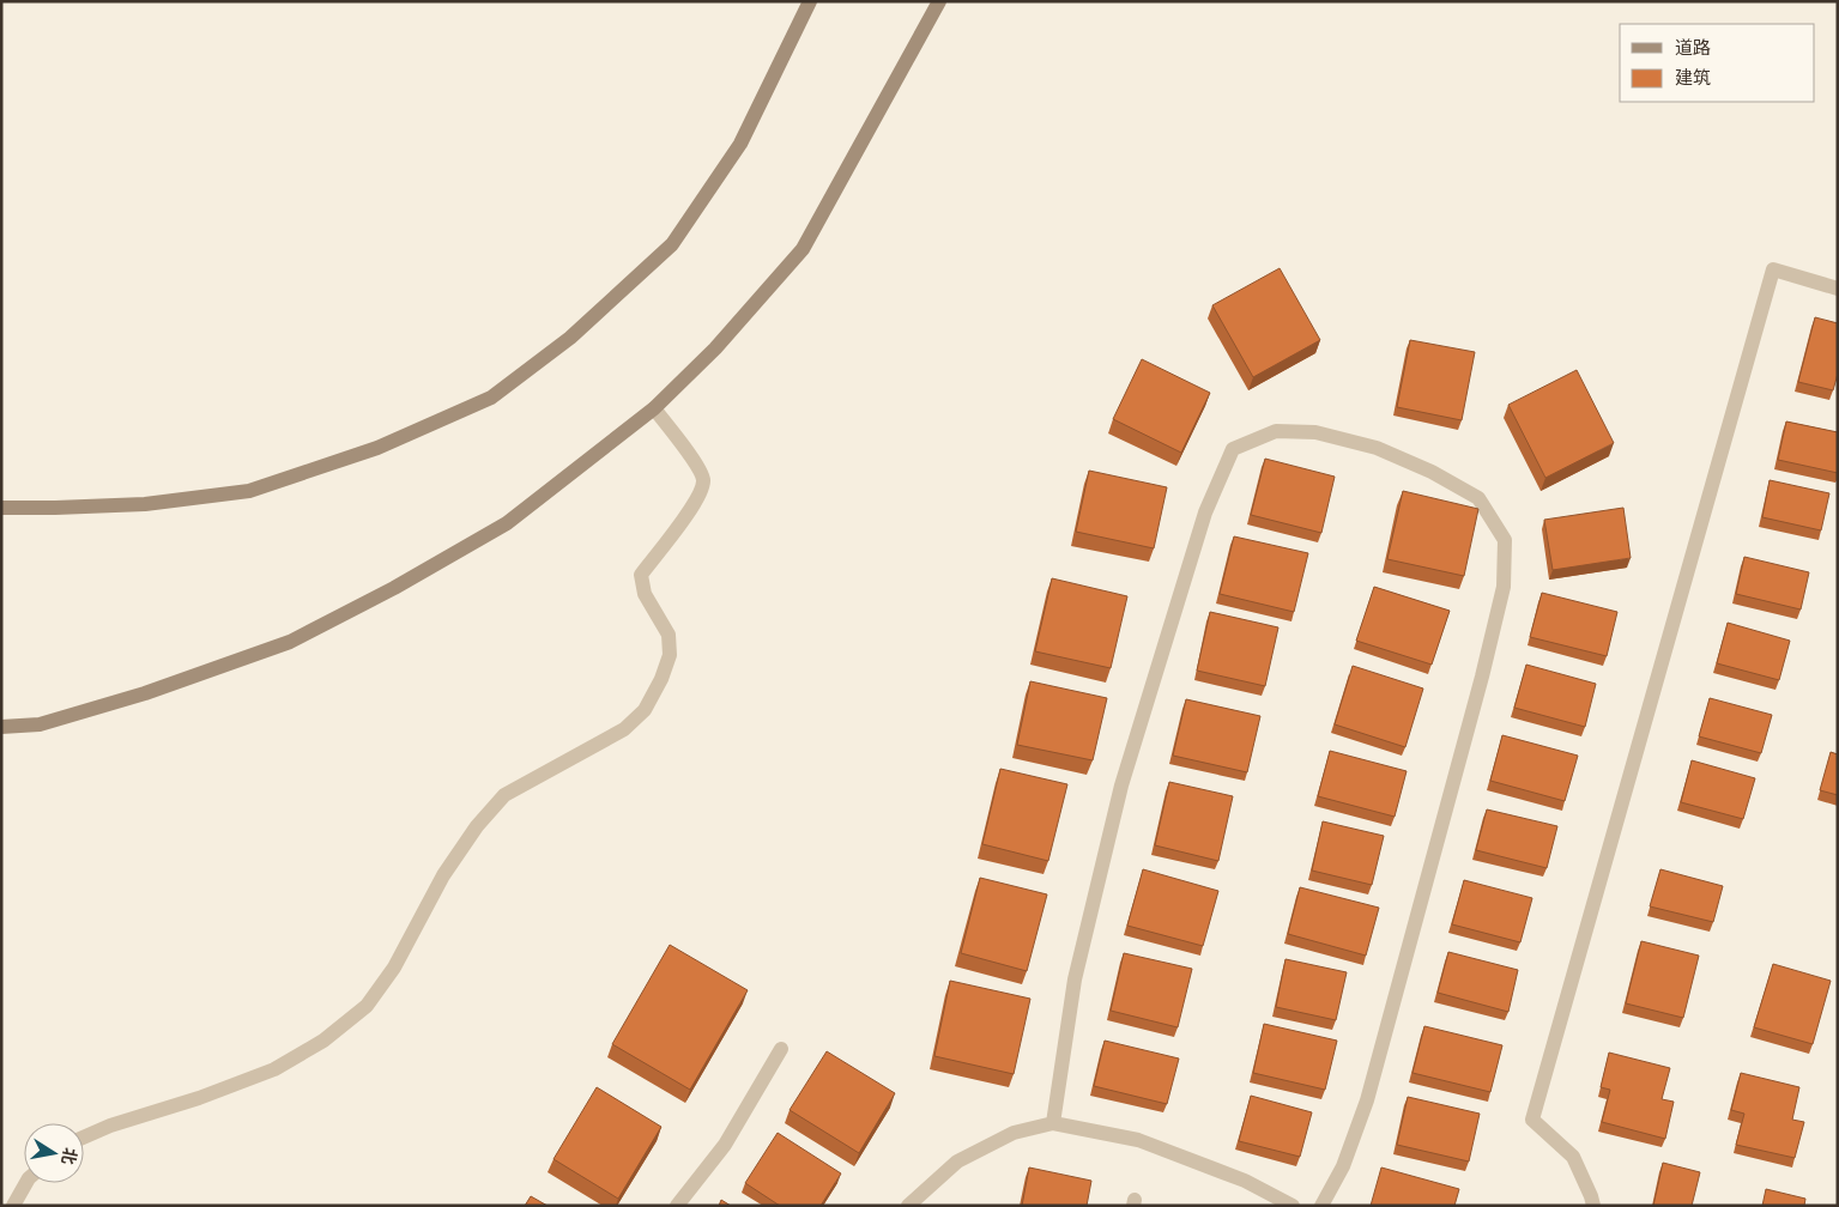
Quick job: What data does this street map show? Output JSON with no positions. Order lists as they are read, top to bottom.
{
  "legend": ["道路", "建筑"],
  "north": "right"
}
